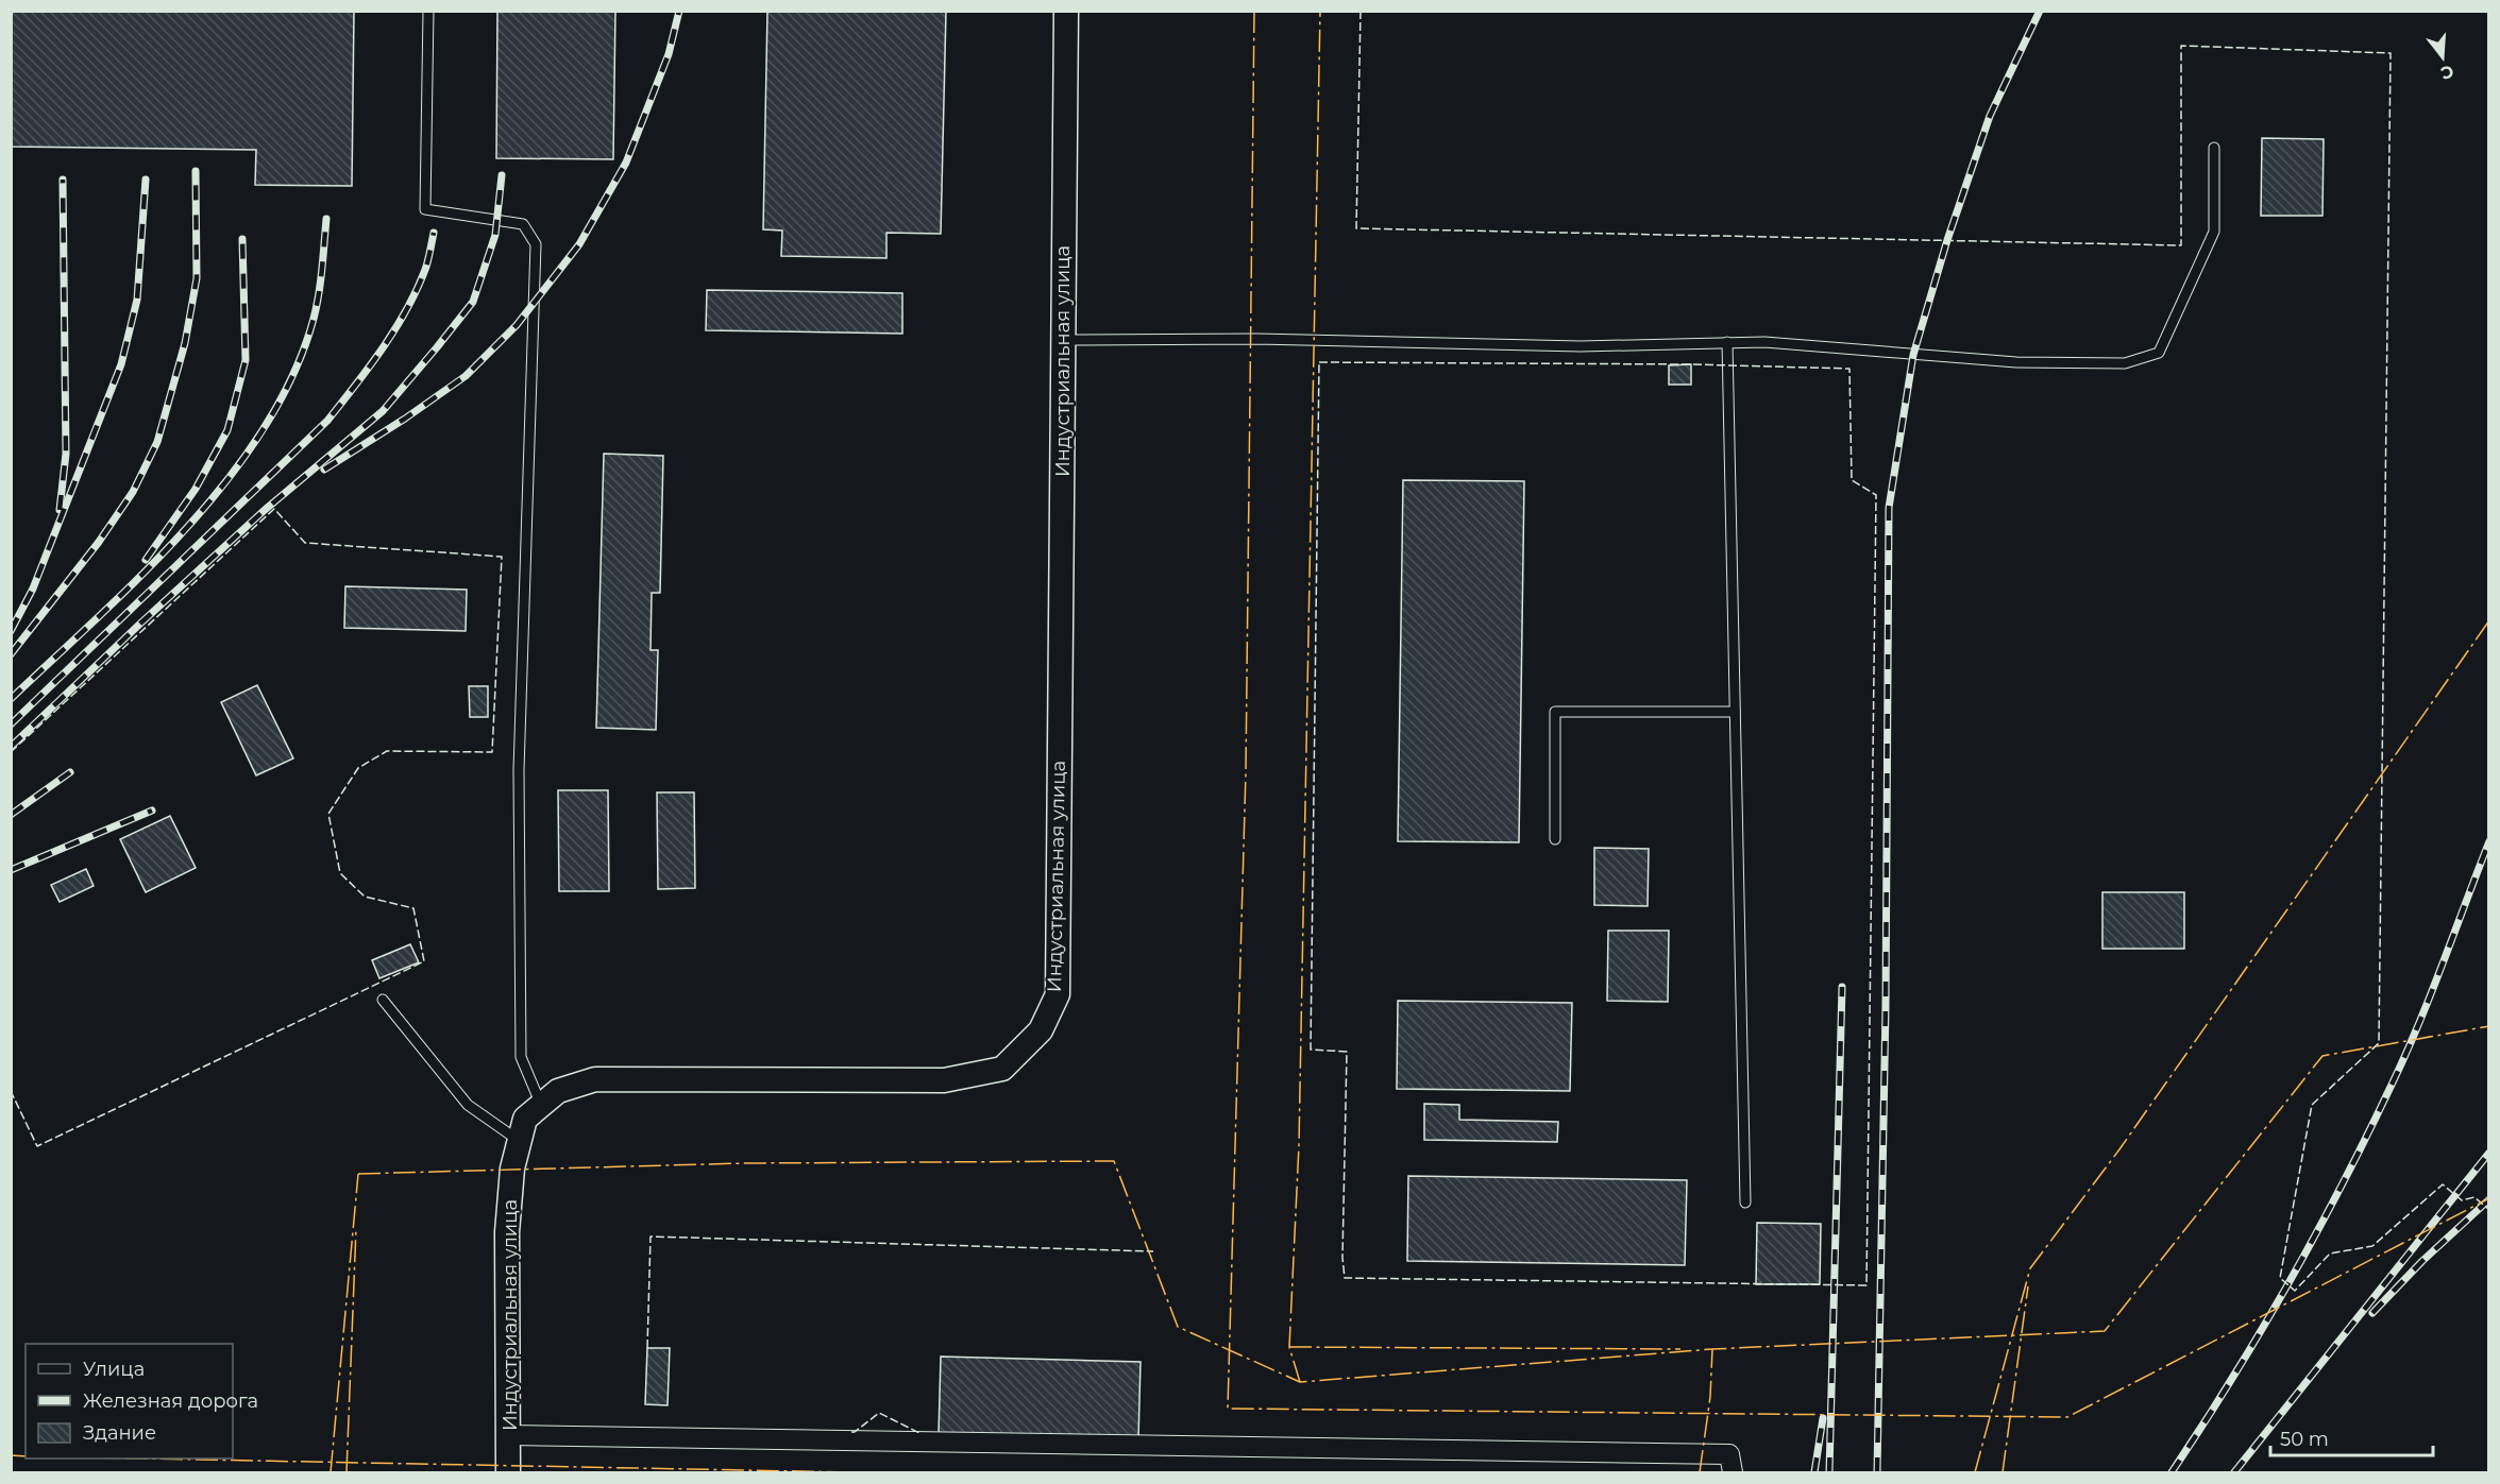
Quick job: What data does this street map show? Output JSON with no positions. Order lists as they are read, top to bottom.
{
  "streets": {
    "street": ["Индустриальная улица"]
  },
  "legend": ["Улица", "Железная дорога", "Здание"],
  "scale_bar": "50 m",
  "north": "bottom"
}
